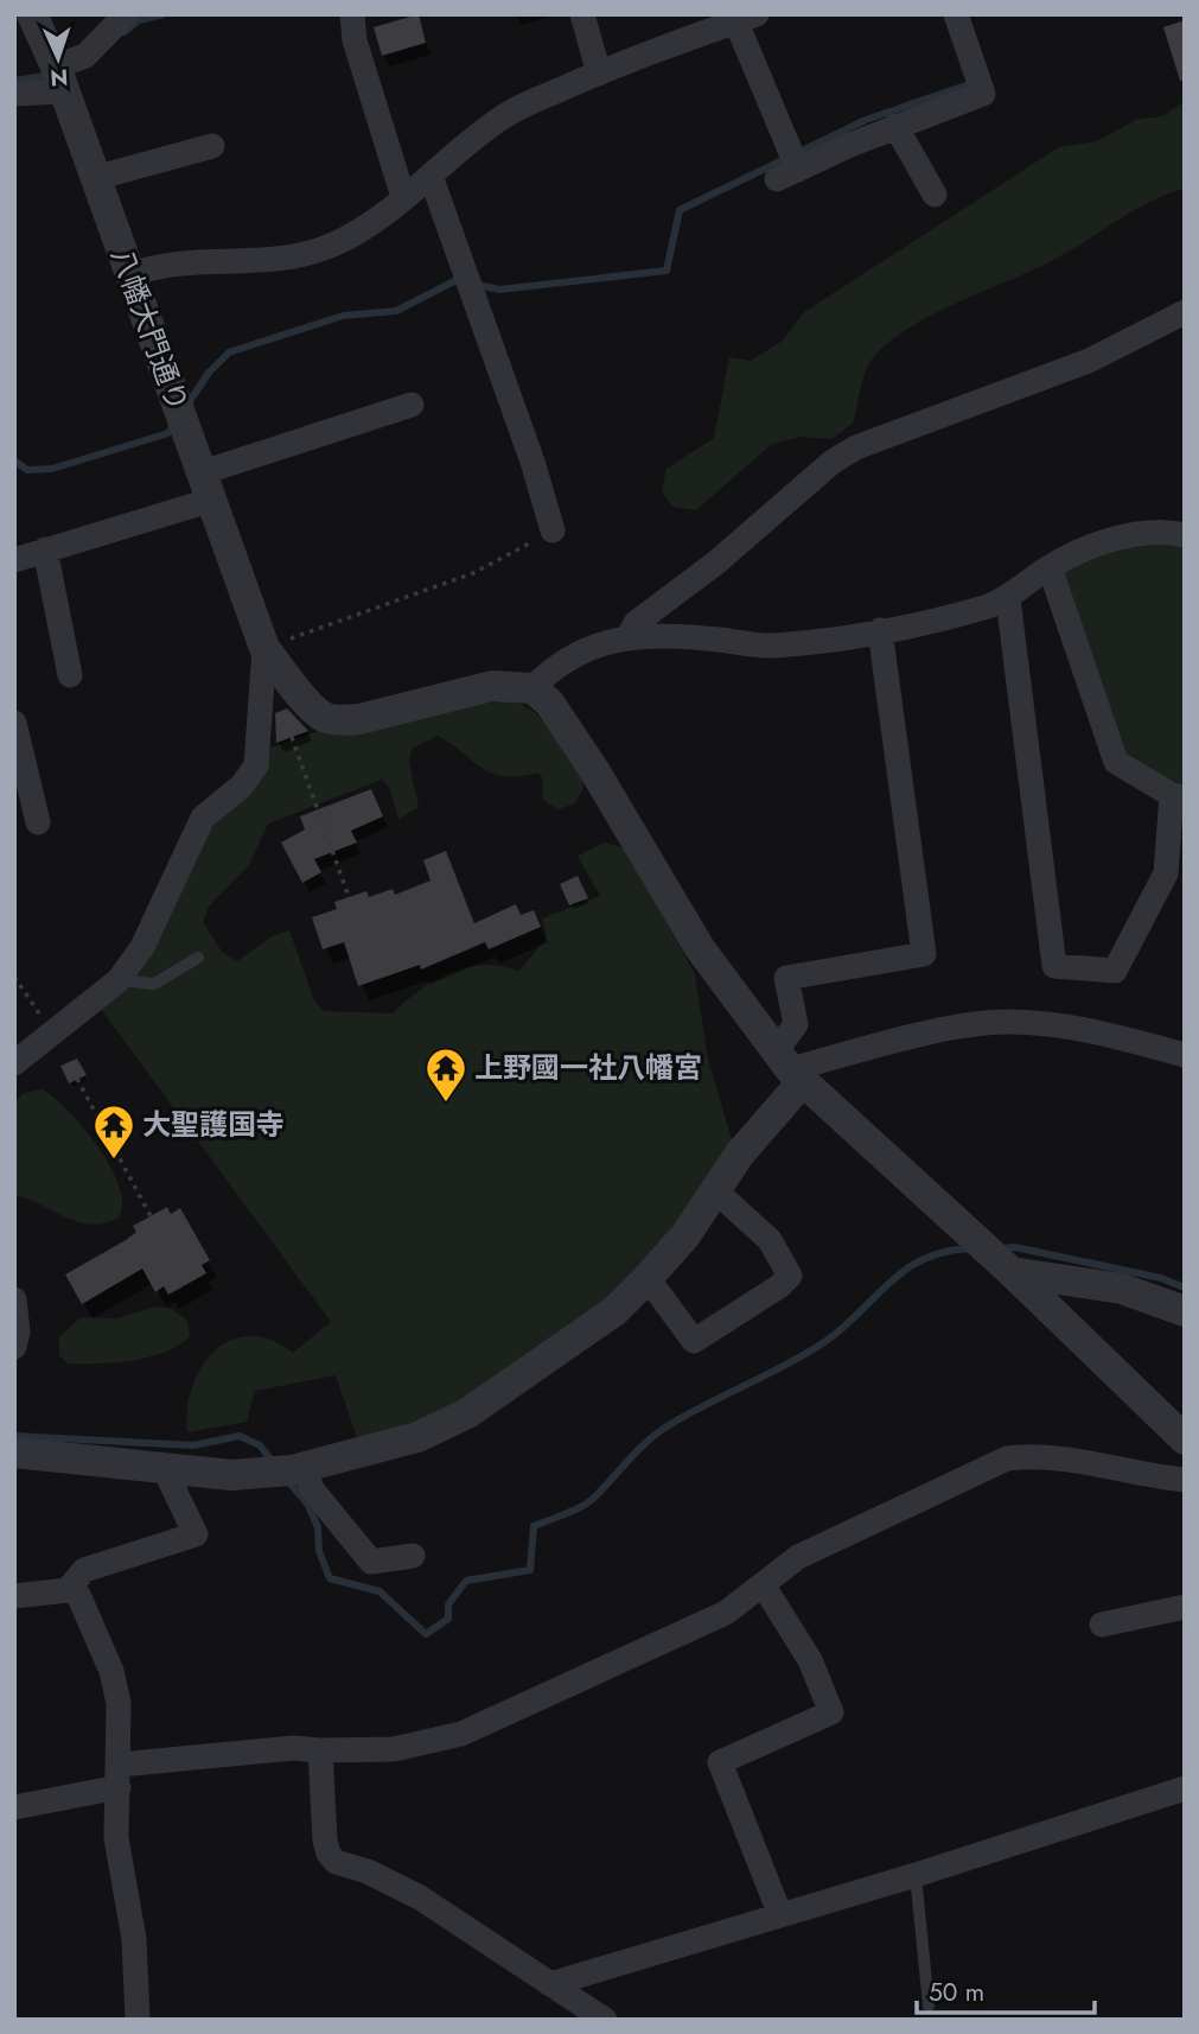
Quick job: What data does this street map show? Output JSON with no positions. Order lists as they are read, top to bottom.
{
  "streets": {
    "street": ["八幡大門通り"]
  },
  "places": {
    "temple": ["上野國一社八幡宮", "大聖護国寺"]
  },
  "scale_bar": "50 m",
  "north": "bottom"
}
